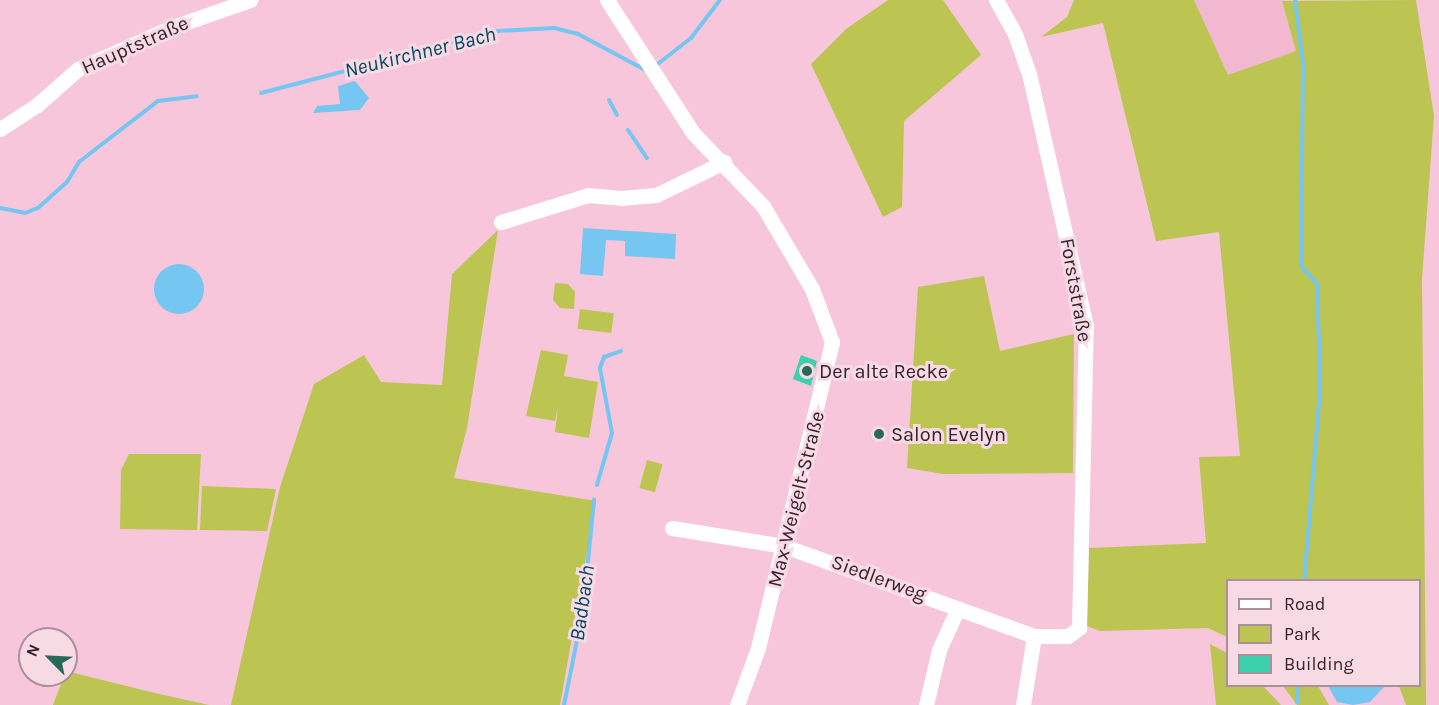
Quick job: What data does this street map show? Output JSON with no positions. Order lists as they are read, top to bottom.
{
  "streets": {
    "street": [
      "Hauptstraße",
      "Forststraße",
      "Max-Weigelt-Straße",
      "Siedlerweg"
    ]
  },
  "crossings": [
    ["Forststraße", "Siedlerweg"],
    ["Max-Weigelt-Straße", "Siedlerweg"]
  ],
  "water": ["Neukirchner Bach", "Badbach"],
  "places": ["Der alte Recke", "Salon Evelyn"],
  "legend": ["Road", "Park", "Building"],
  "north": "top left"
}
